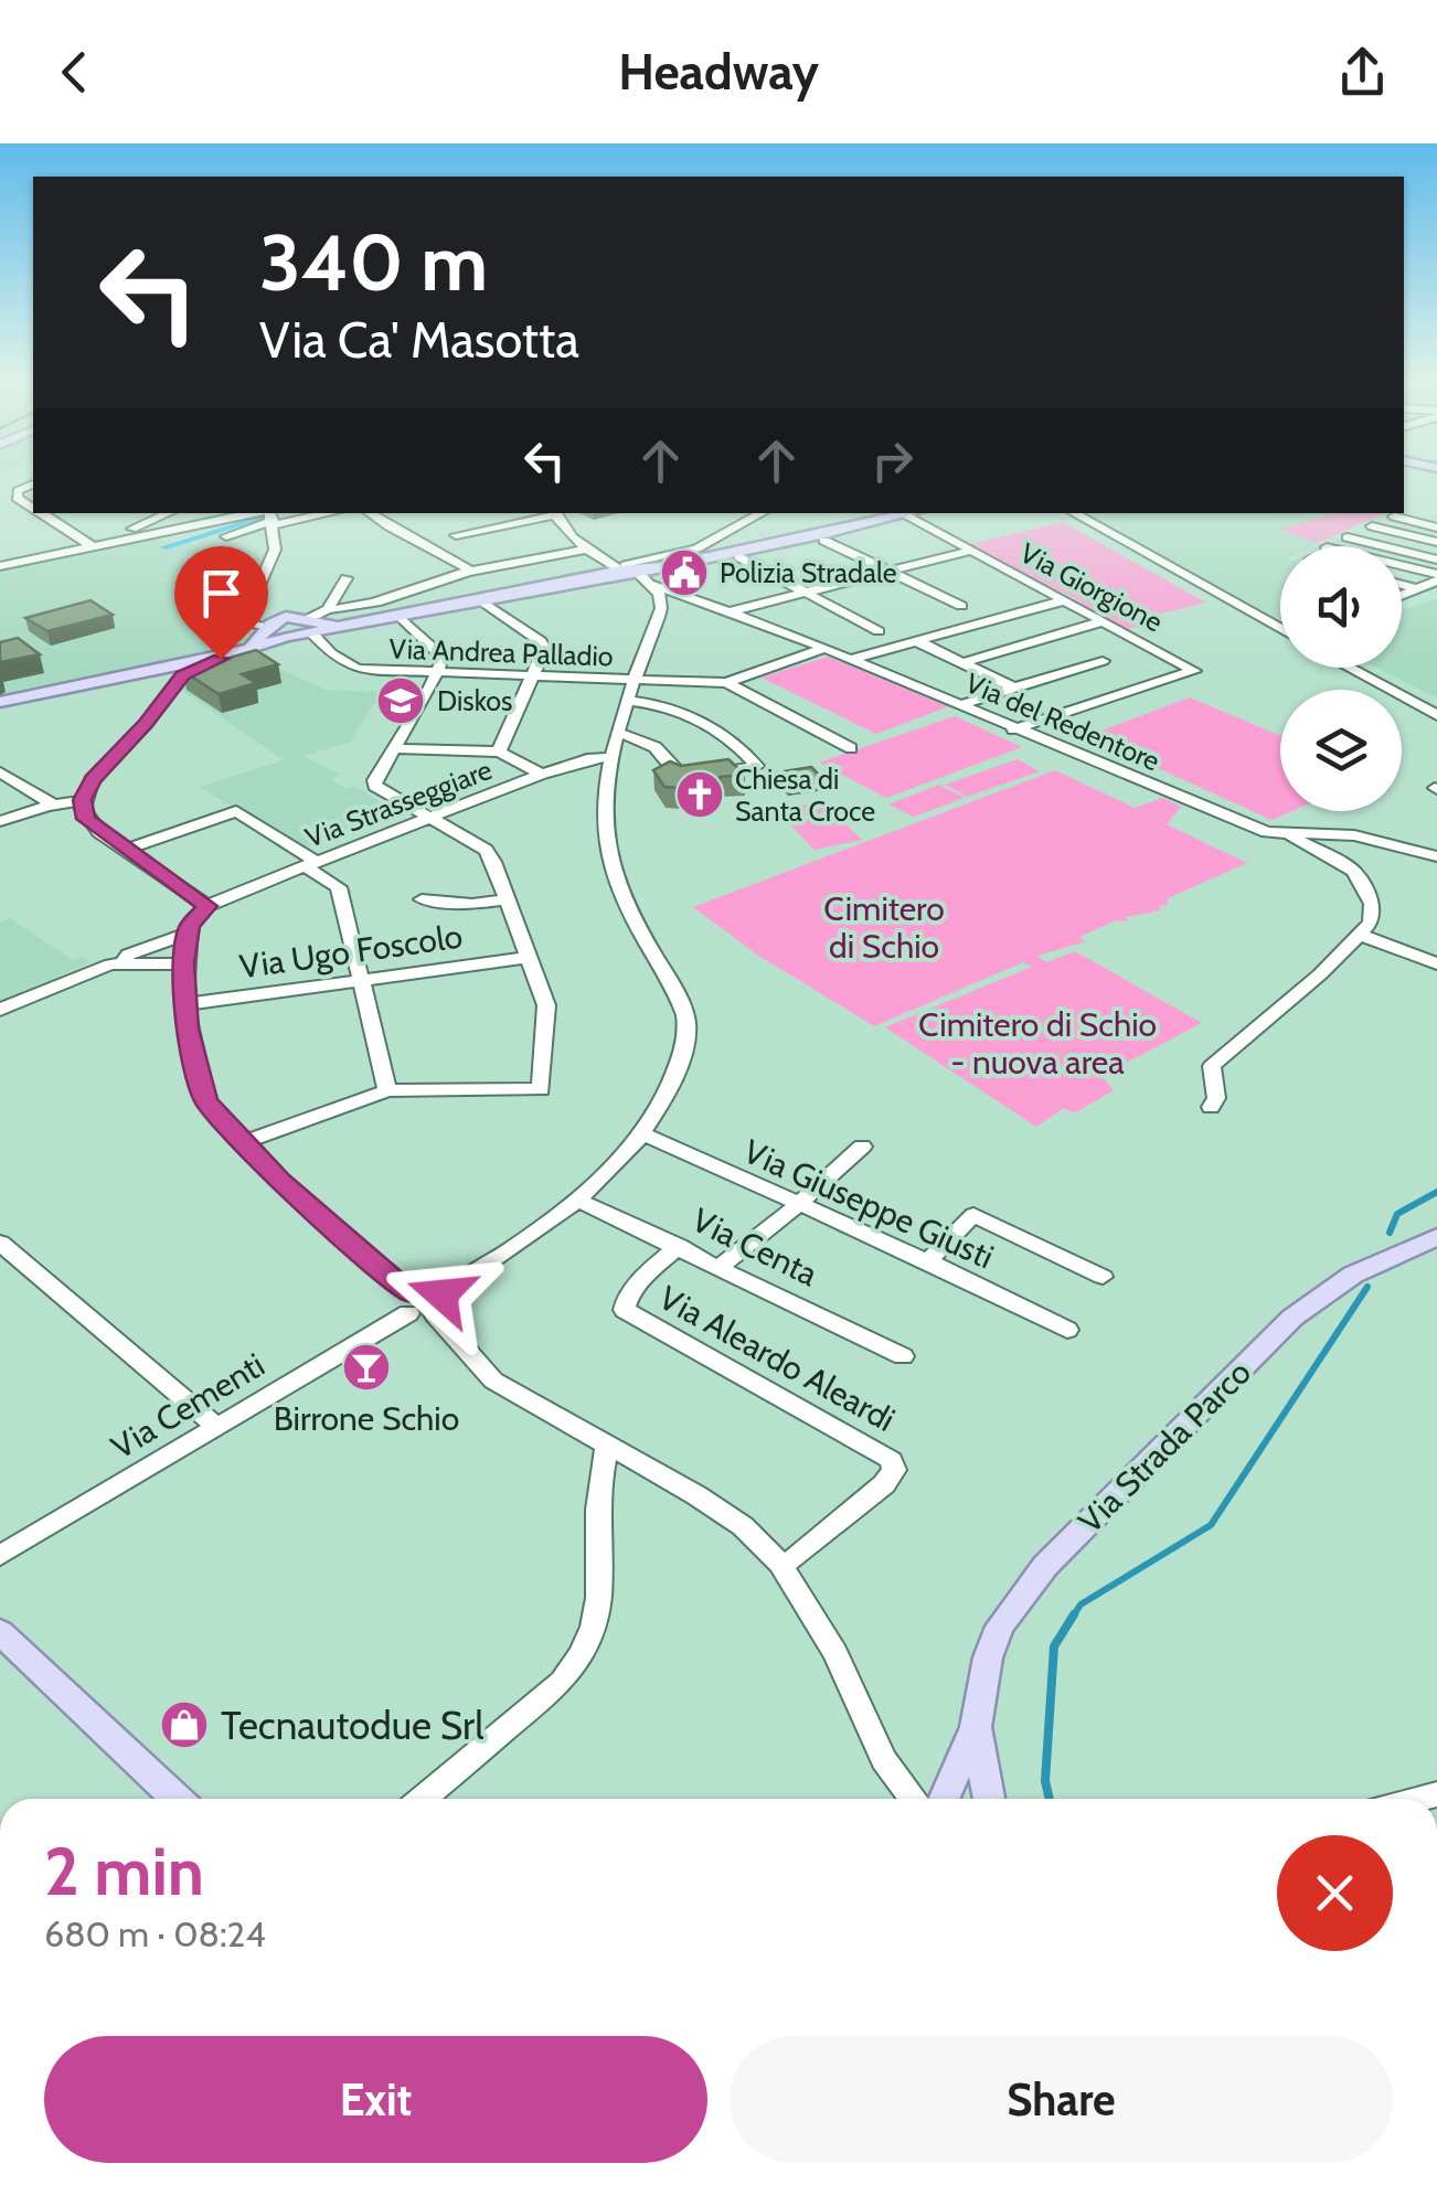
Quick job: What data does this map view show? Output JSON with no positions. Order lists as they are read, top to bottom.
{
  "streets": {
    "main road": ["Via Strada Parco"],
    "street": [
      "Via Giorgione",
      "Via Andrea Palladio",
      "Via del Redentore",
      "Via Strasseggiare",
      "Via Ugo Foscolo",
      "Via Giuseppe Giusti",
      "Via Centa",
      "Via Aleardo Aleardi",
      "Via Cementi"
    ]
  },
  "crossings": [
    ["Via Giorgione", "Via del Redentore"],
    ["Via Centa", "Via Aleardo Aleardi"]
  ],
  "parks": ["Cimitero di Schio", "Cimitero di Schio - nuova area"],
  "places": {
    "public building": ["Polizia Stradale"],
    "school or university": ["Diskos"],
    "church": ["Chiesa di Santa Croce"],
    "bar": ["Birrone Schio"],
    "shop": ["Tecnautodue Srl"]
  },
  "page": {
    "header": "Headway",
    "turn": ["340 m", "Via Ca' Masotta"],
    "heading": ["2 min", "680 m · 08:24"],
    "buttons": ["Exit", "Share"]
  }
}
